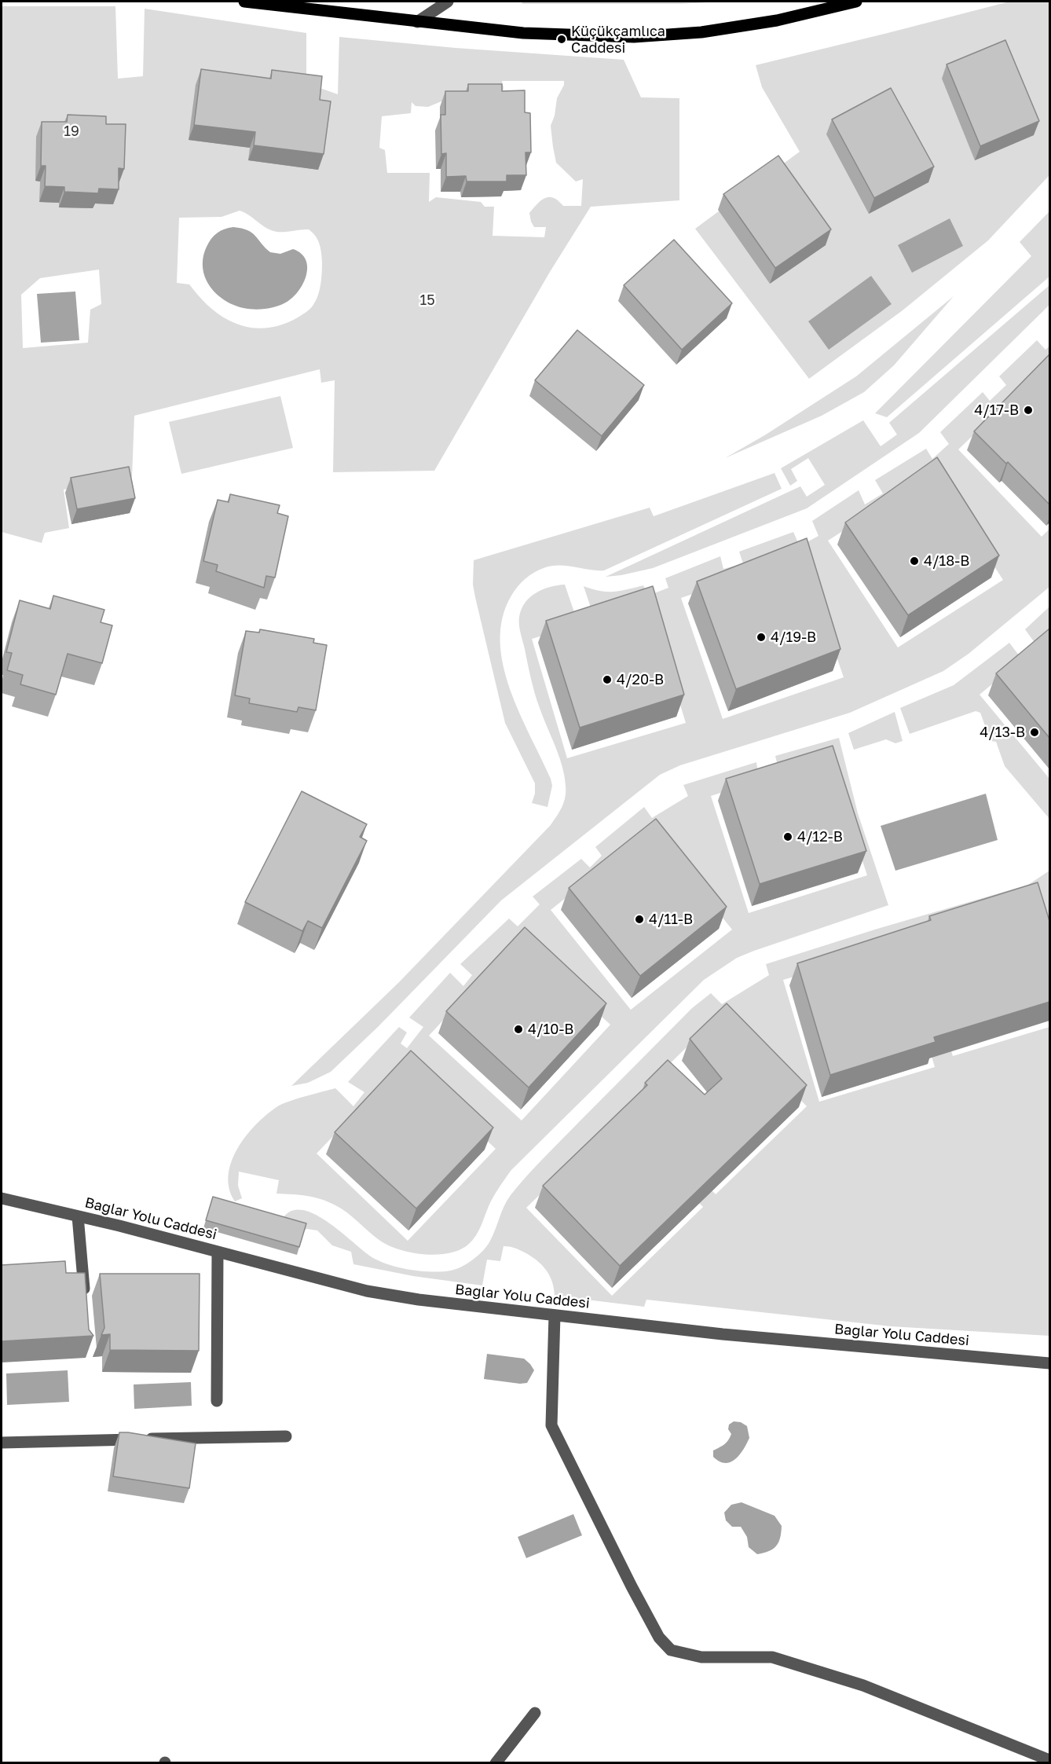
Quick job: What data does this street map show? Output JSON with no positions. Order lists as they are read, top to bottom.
{
  "streets": {
    "street": ["Bağlar Yolu Caddesi"]
  },
  "parks": ["19", "15"],
  "places": [
    "Küçükçamlıca Caddesi",
    "4/17-B",
    "4/18-B",
    "4/19-B",
    "4/20-B",
    "4/13-B",
    "4/12-B",
    "4/11-B",
    "4/10-B"
  ]
}
